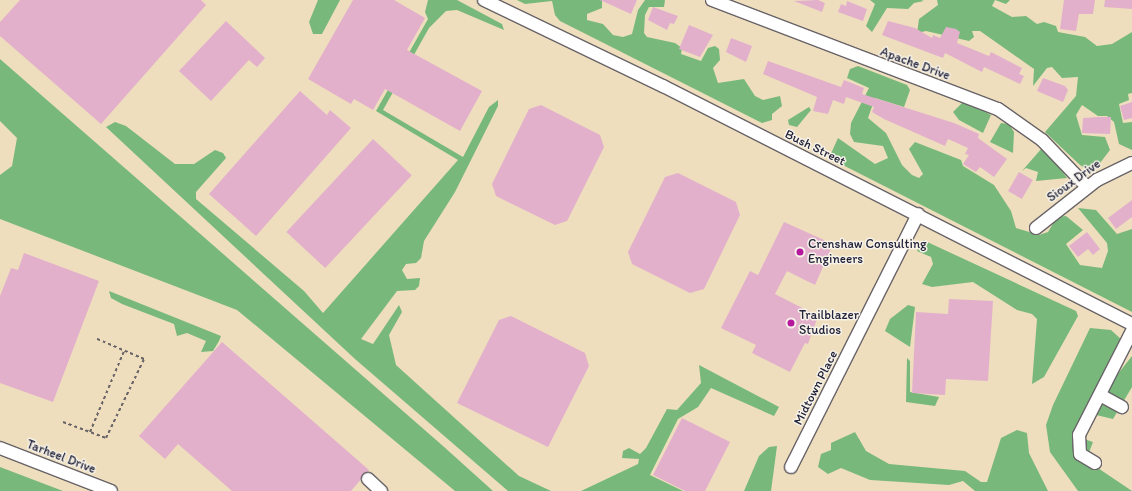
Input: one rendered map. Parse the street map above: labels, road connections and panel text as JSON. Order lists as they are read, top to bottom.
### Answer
{
  "streets": {
    "street": [
      "Apache Drive",
      "Bush Street",
      "Sioux Drive",
      "Midtown Place",
      "Tarheel Drive"
    ]
  },
  "crossings": [
    ["Apache Drive", "Sioux Drive"],
    ["Bush Street", "Midtown Place"]
  ],
  "places": ["Crenshaw Consulting Engineers", "Trailblazer Studios"]
}
